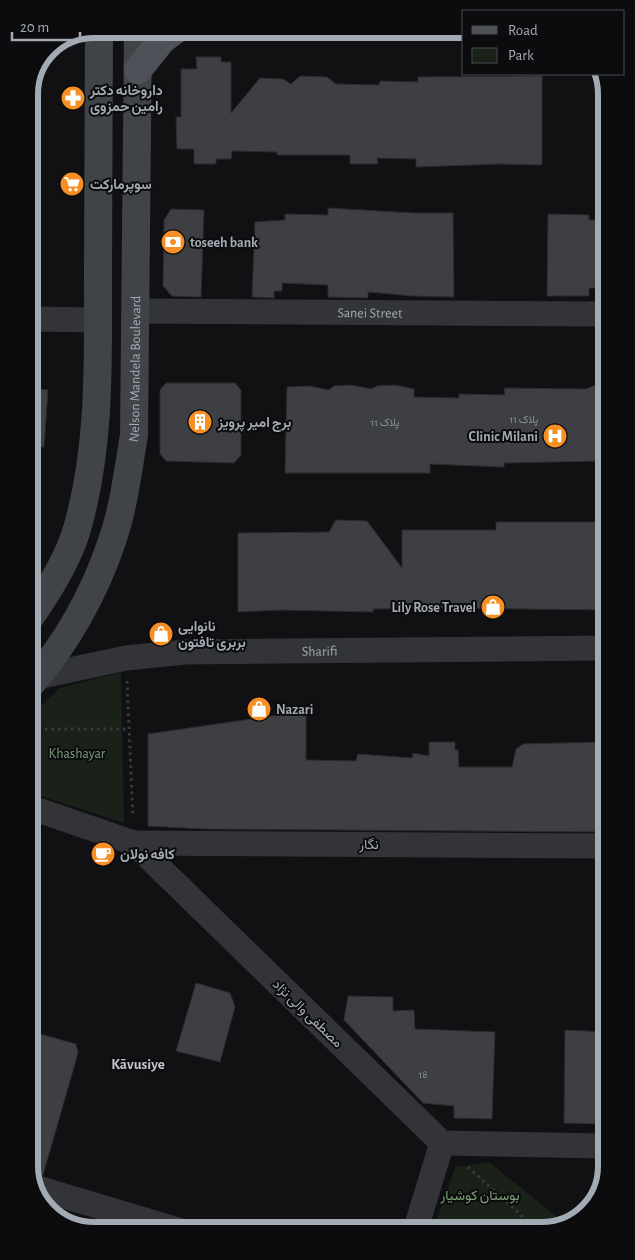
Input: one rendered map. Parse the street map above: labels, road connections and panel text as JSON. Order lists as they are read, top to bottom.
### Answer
{
  "streets": {
    "main road": ["Nelson Mandela Boulevard"],
    "street": [
      "Sanei Street",
      "Sharifi",
      "نگار",
      "مصطفی والی نژاد"
    ]
  },
  "crossings": [
    ["Sanei Street", "Nelson Mandela Boulevard"],
    ["نگار", "مصطفی والی نژاد"]
  ],
  "districts": ["Kāvusiye"],
  "parks": ["Khashayar", "بوستان کوشیار"],
  "places": {
    "pharmacy": ["داروخانه دکتر رامین حمزوی"],
    "supermarket": ["سوپرمارکت"],
    "bank": ["toseeh bank"],
    "building": ["برج امیر پرویز"],
    "hospital": ["Clinic Milani"],
    "shop": ["Lily Rose Travel", "نانوایی بربری تافتون", "Nazari"],
    "cafe": ["کافه نولان"]
  },
  "house_numbers": ["پلاک 11", "پلاک 11", "18"],
  "legend": ["Road", "Park"],
  "scale_bar": "20 m"
}
